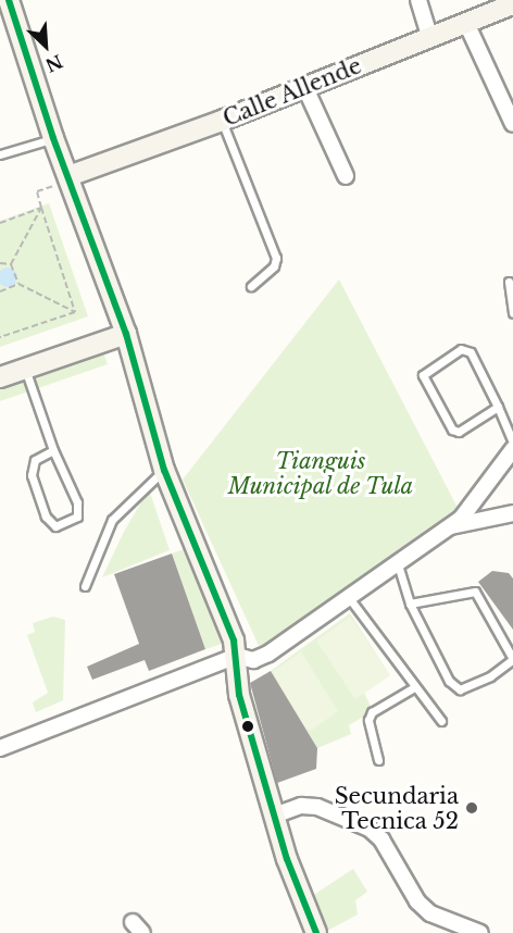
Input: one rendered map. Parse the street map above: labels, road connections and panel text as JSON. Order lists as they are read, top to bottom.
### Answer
{
  "streets": {
    "main road": ["Calle Allende"]
  },
  "parks": ["Tianguis Municipal de Tula"],
  "places": ["Secundaria Tecnica 52"],
  "north": "bottom right"
}
